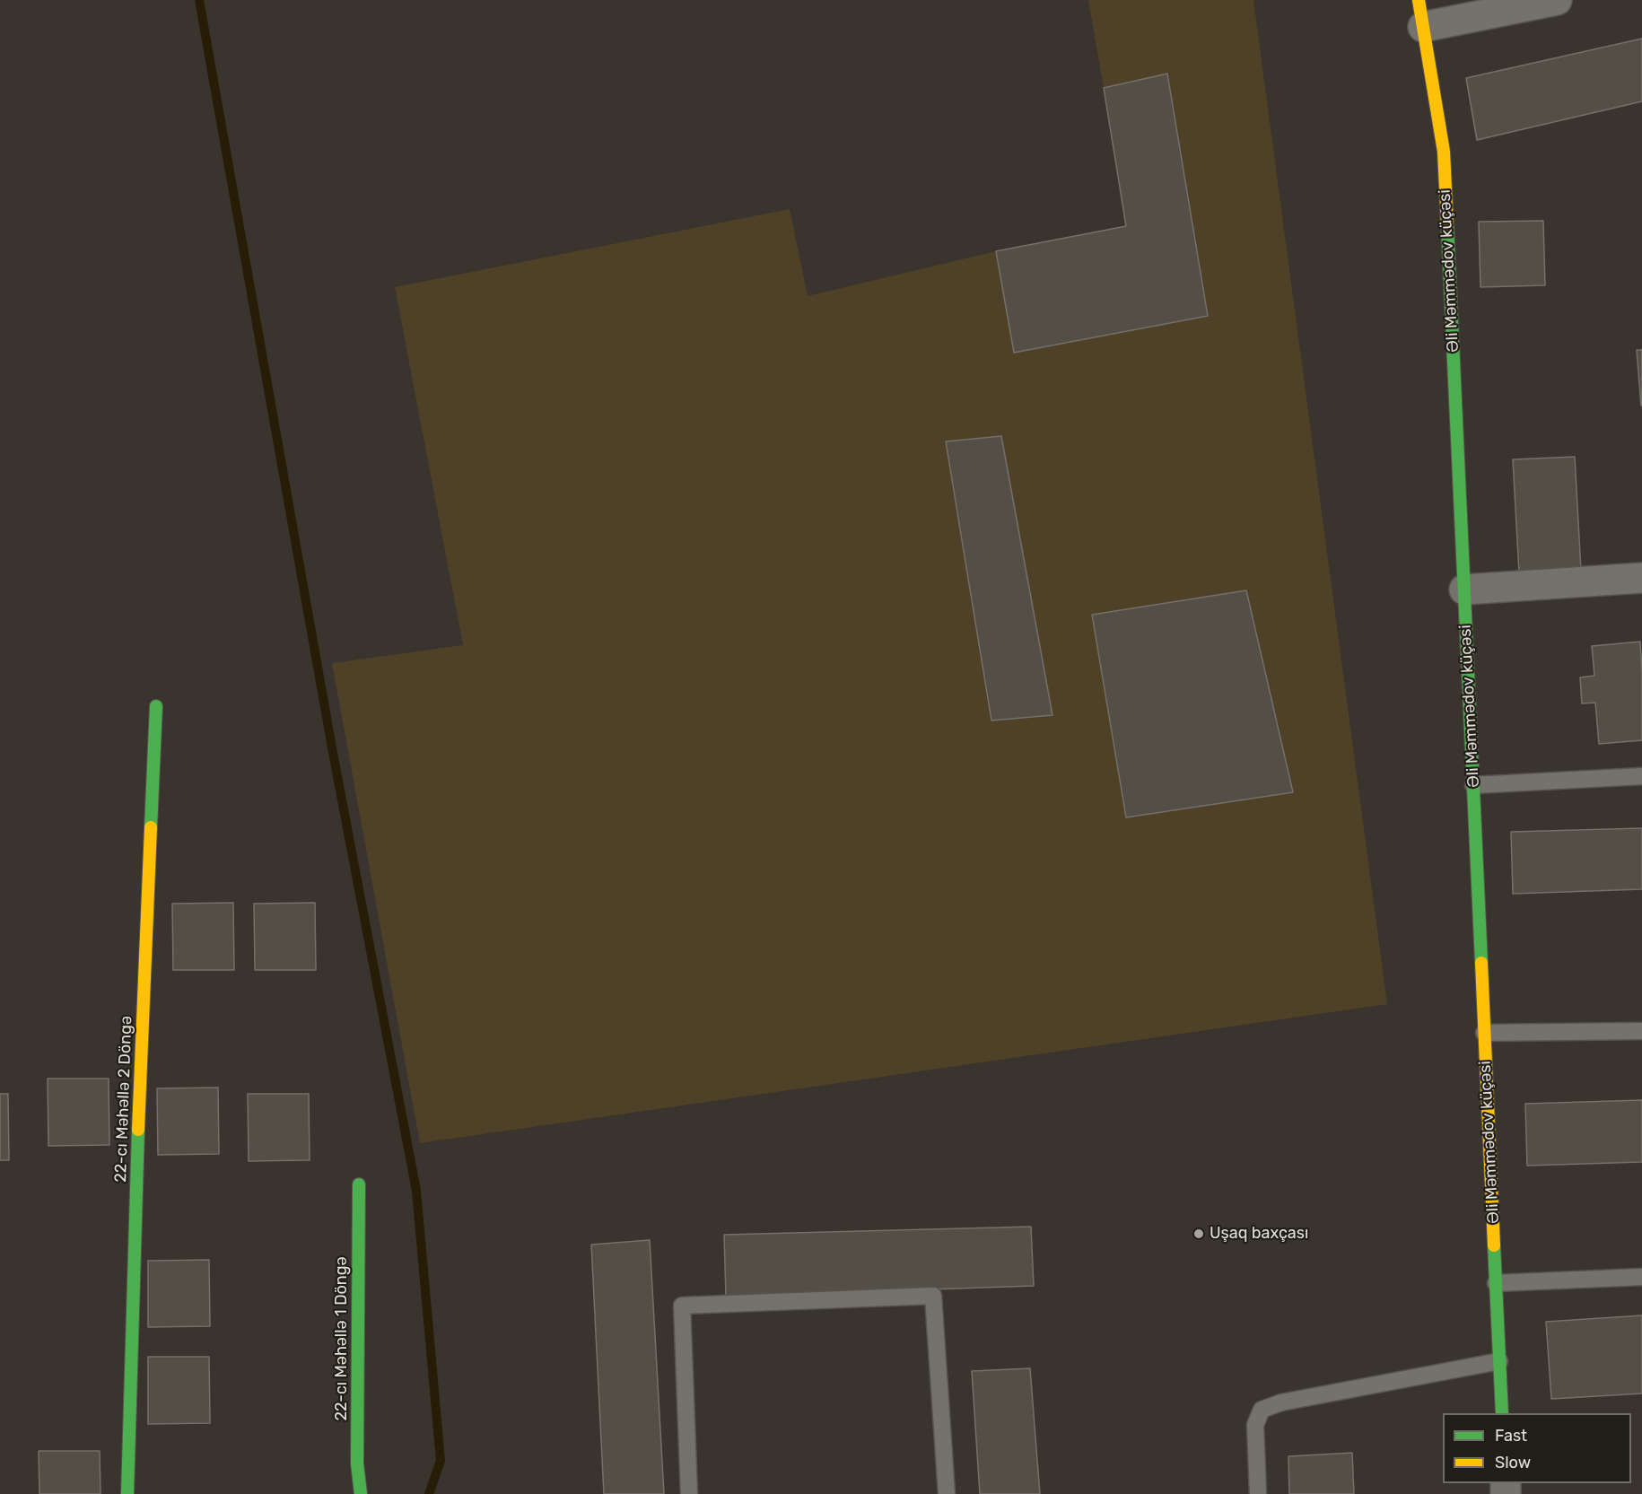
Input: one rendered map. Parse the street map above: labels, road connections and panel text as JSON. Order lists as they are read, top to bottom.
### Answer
{
  "streets": {
    "street": ["Əli Məmmədov küçəsi", "22-cı Məhəllə 2 Döngə", "22-cı Məhəllə 1 Döngə"]
  },
  "places": ["Uşaq baxçası"],
  "legend": ["Fast", "Slow"]
}
